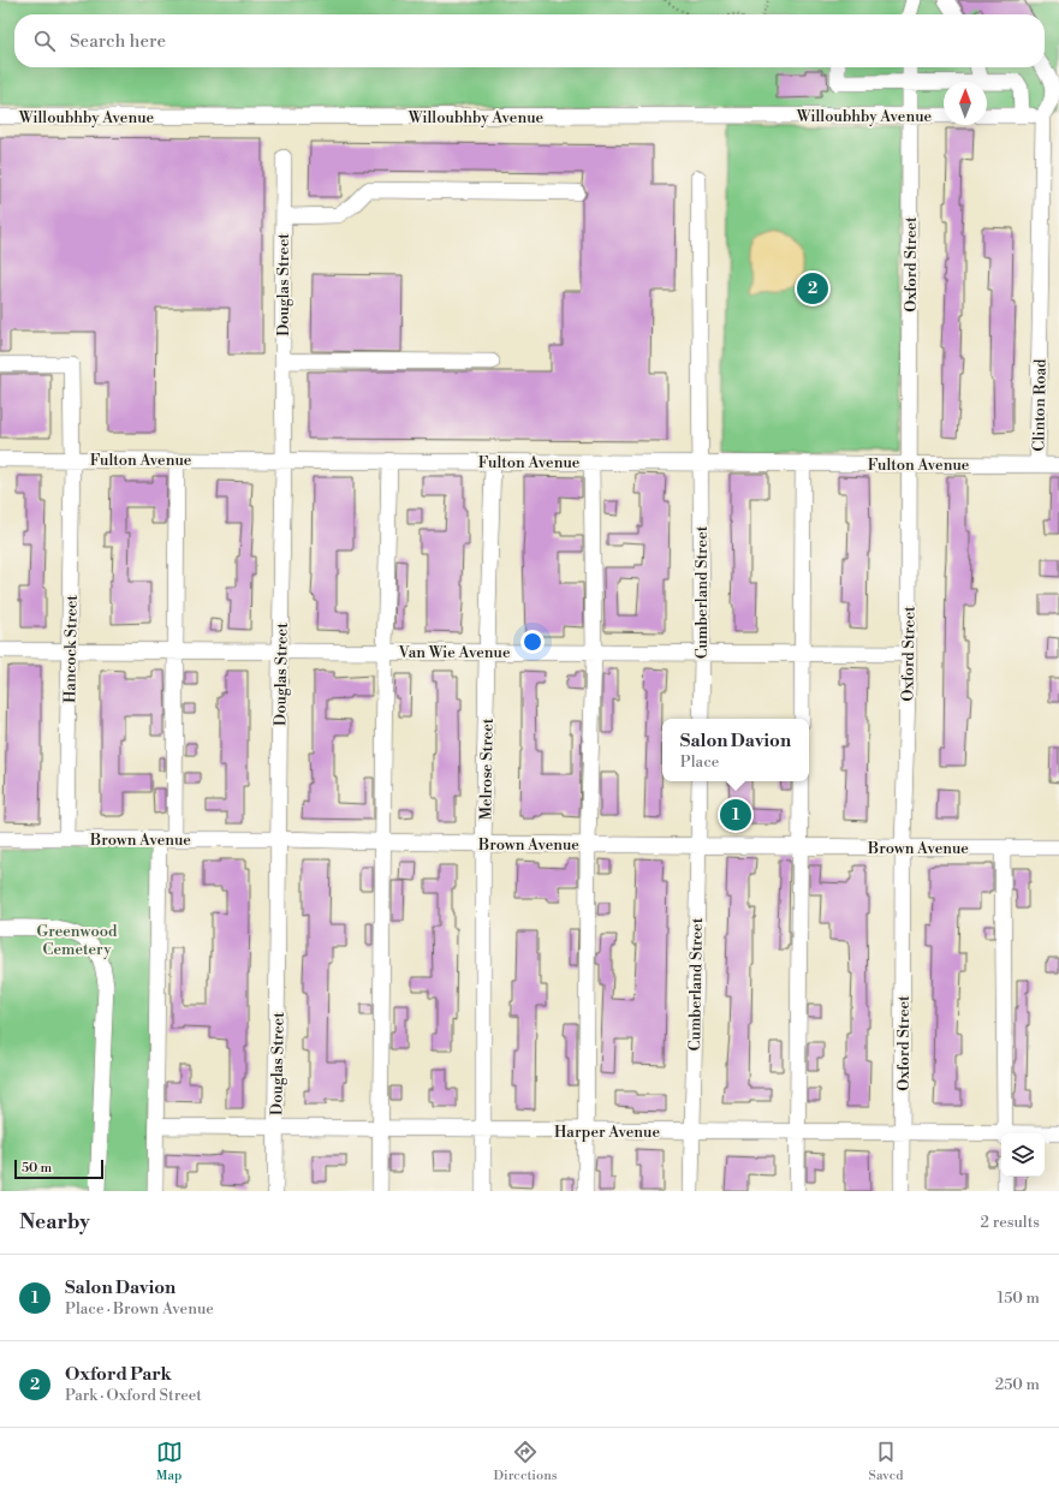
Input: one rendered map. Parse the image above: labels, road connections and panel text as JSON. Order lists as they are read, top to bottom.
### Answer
{
  "streets": {
    "street": [
      "Willoubhby Avenue",
      "Oxford Street",
      "Douglas Street",
      "Clinton Road",
      "Fulton Avenue",
      "Cumberland Street",
      "Hancock Street",
      "Van Wie Avenue",
      "Melrose Street",
      "Brown Avenue",
      "Harper Avenue"
    ]
  },
  "crossings": [
    ["Willoubhby Avenue", "Oxford Street"],
    ["Oxford Street", "Fulton Avenue"],
    ["Oxford Street", "Van Wie Avenue"],
    ["Oxford Street", "Brown Avenue"],
    ["Oxford Street", "Harper Avenue"],
    ["Douglas Street", "Fulton Avenue"],
    ["Douglas Street", "Van Wie Avenue"],
    ["Douglas Street", "Brown Avenue"],
    ["Douglas Street", "Harper Avenue"],
    ["Clinton Road", "Fulton Avenue"],
    ["Fulton Avenue", "Cumberland Street"],
    ["Fulton Avenue", "Hancock Street"],
    ["Fulton Avenue", "Melrose Street"],
    ["Cumberland Street", "Van Wie Avenue"],
    ["Cumberland Street", "Brown Avenue"],
    ["Cumberland Street", "Harper Avenue"],
    ["Hancock Street", "Van Wie Avenue"],
    ["Hancock Street", "Brown Avenue"],
    ["Van Wie Avenue", "Melrose Street"],
    ["Melrose Street", "Brown Avenue"],
    ["Melrose Street", "Harper Avenue"]
  ],
  "parks": ["Greenwood Cemetery"],
  "scale_bar": "50 m",
  "north": "top",
  "page": {
    "search": "Search here",
    "pins": ["2", "1"],
    "popup": ["Salon Davion", "Place"],
    "scale": "50 m",
    "heading": ["Nearby", "2 results"],
    "list": [
      {
        "mark": "1",
        "name": "Salon Davion",
        "note": "Place · Brown Avenue",
        "value": "150 m"
      },
      {
        "mark": "2",
        "name": "Oxford Park",
        "note": "Park · Oxford Street",
        "value": "250 m"
      }
    ],
    "nav": ["Map", "Directions", "Saved"]
  }
}
